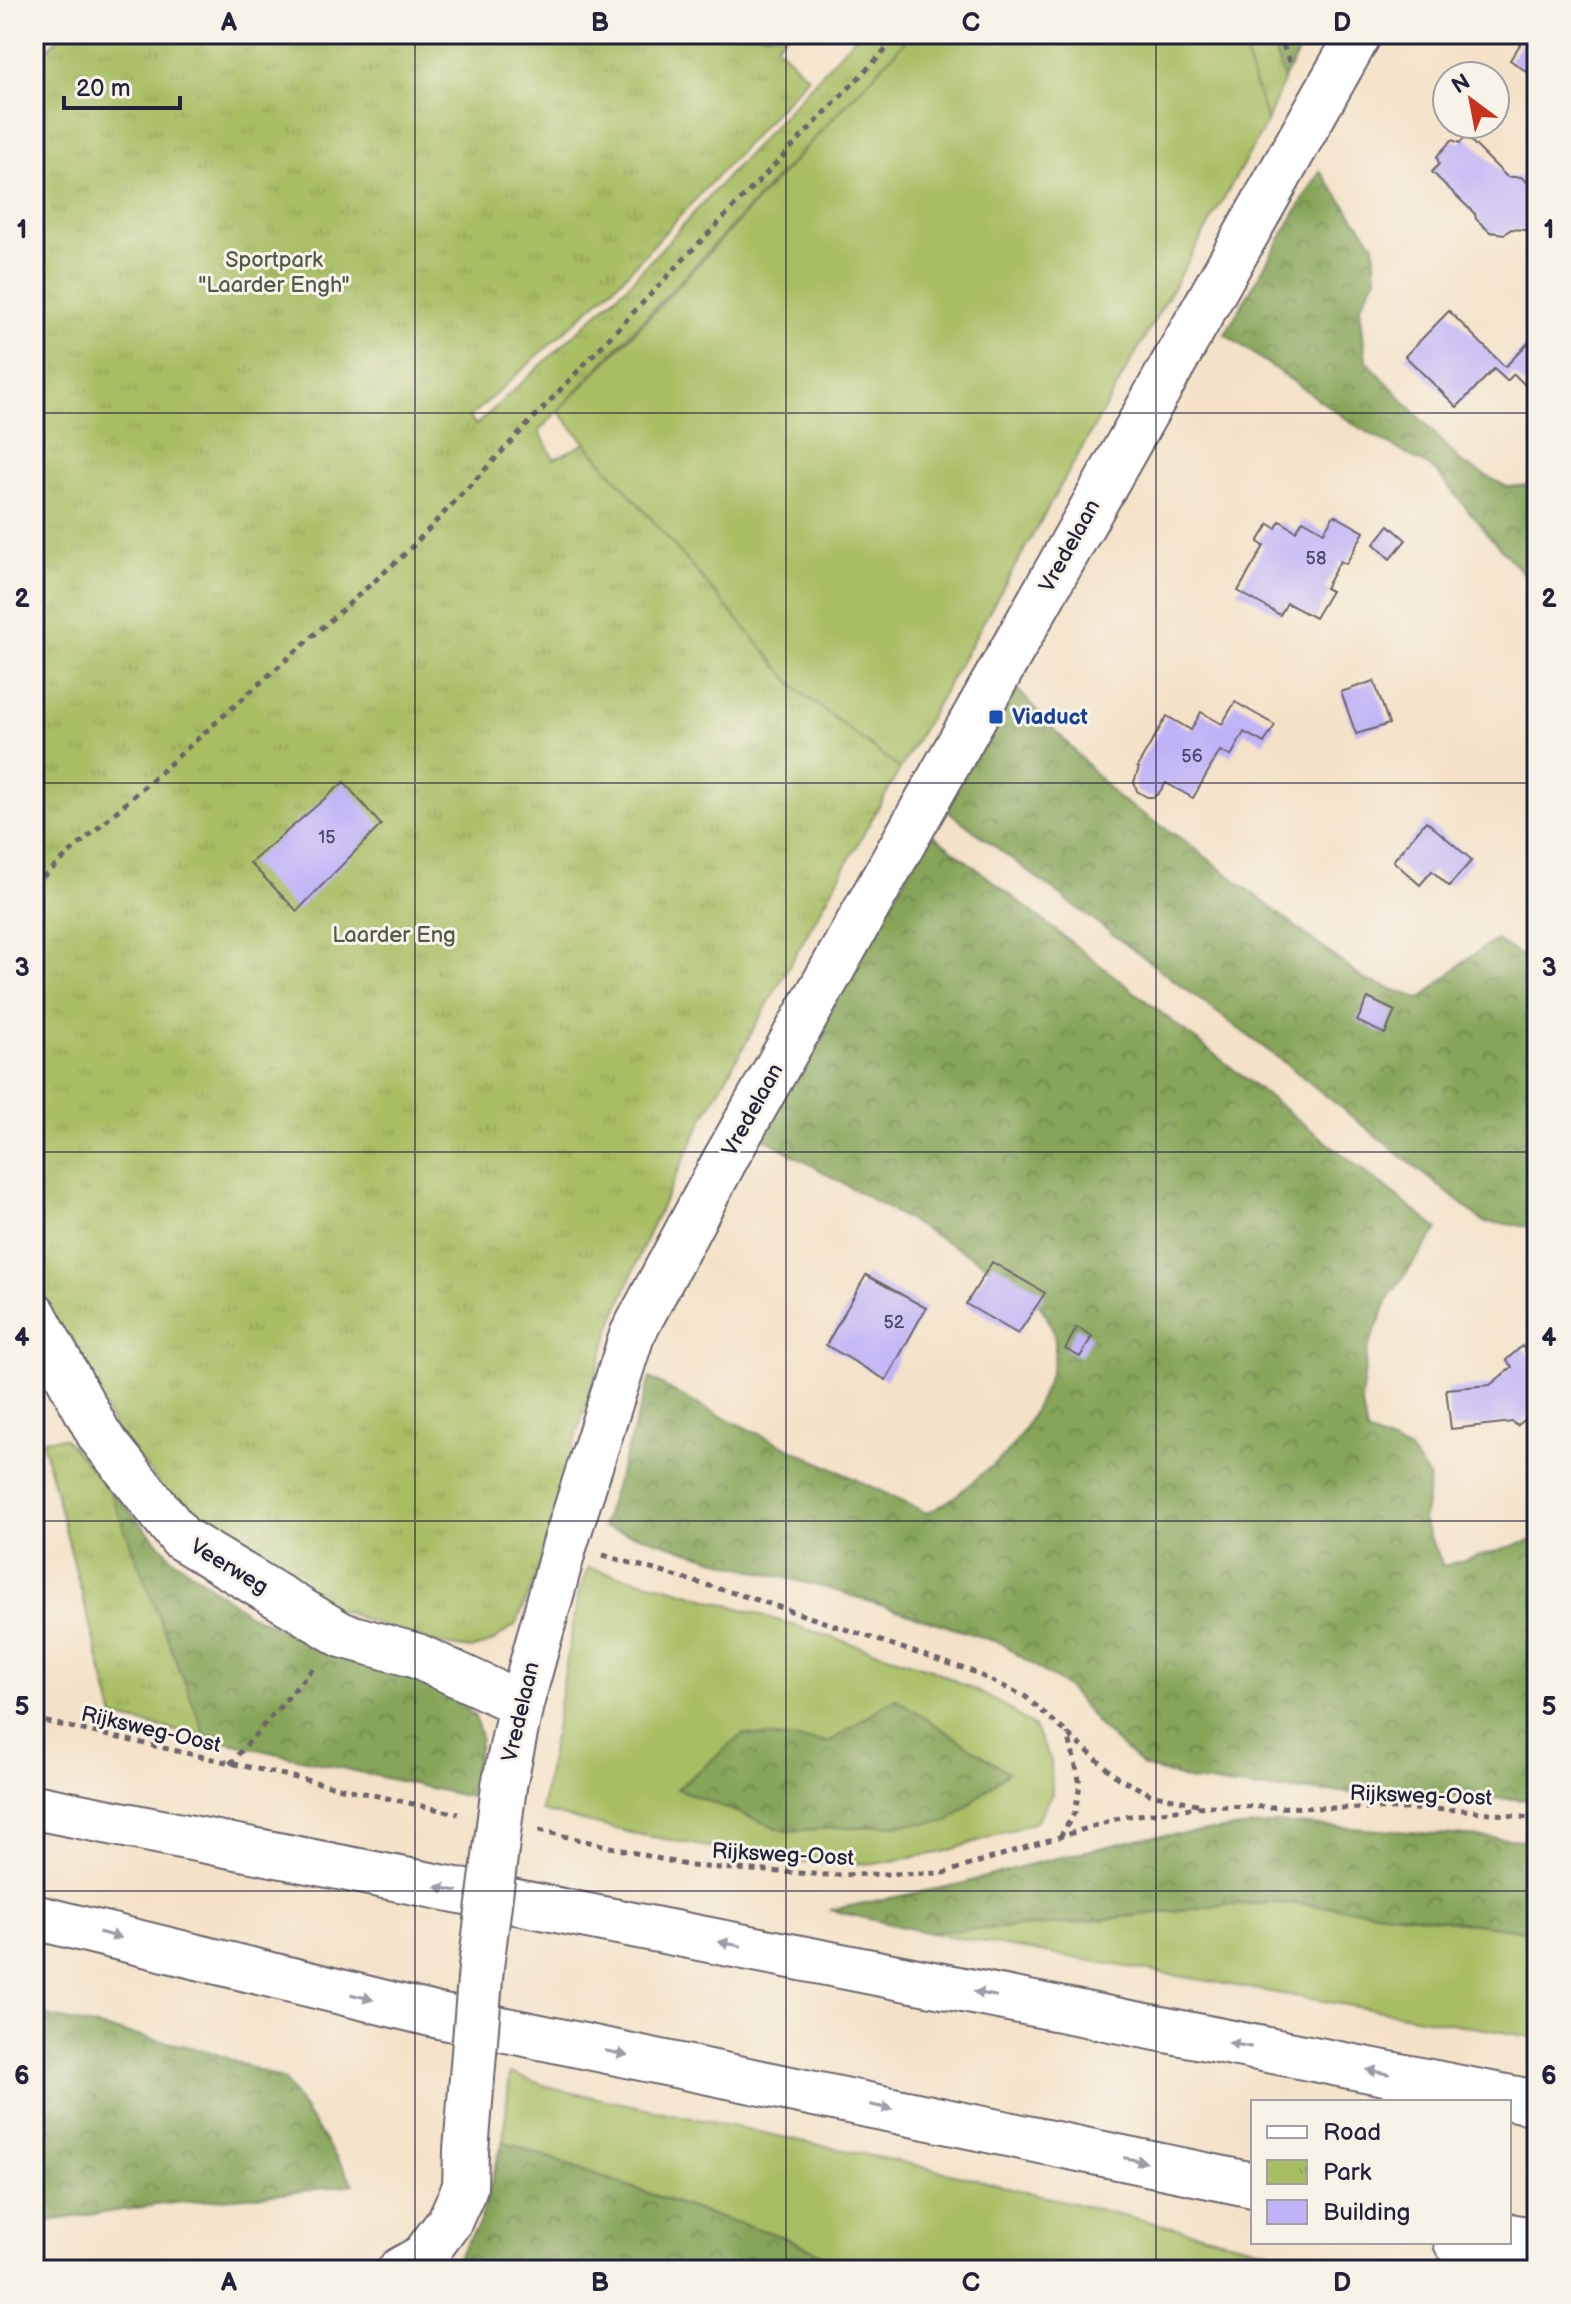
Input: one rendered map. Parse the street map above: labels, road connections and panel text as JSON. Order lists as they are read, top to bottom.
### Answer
{
  "streets": {
    "main road": ["Vredelaan", "Veerweg"],
    "path": ["Rijksweg-Oost"]
  },
  "crossings": [
    ["Vredelaan", "Veerweg"]
  ],
  "parks": ["Sportpark \"Laarder Engh\"", "Laarder Eng"],
  "places": {
    "transit": ["Viaduct"]
  },
  "house_numbers": [
    "58",
    "56",
    "15",
    "52"
  ],
  "legend": ["Road", "Park", "Building"],
  "scale_bar": "20 m",
  "north": "top left",
  "grid": {
    "columns": [
      "A",
      "B",
      "C",
      "D"
    ],
    "rows": [
      "1",
      "2",
      "3",
      "4",
      "5",
      "6"
    ]
  }
}
